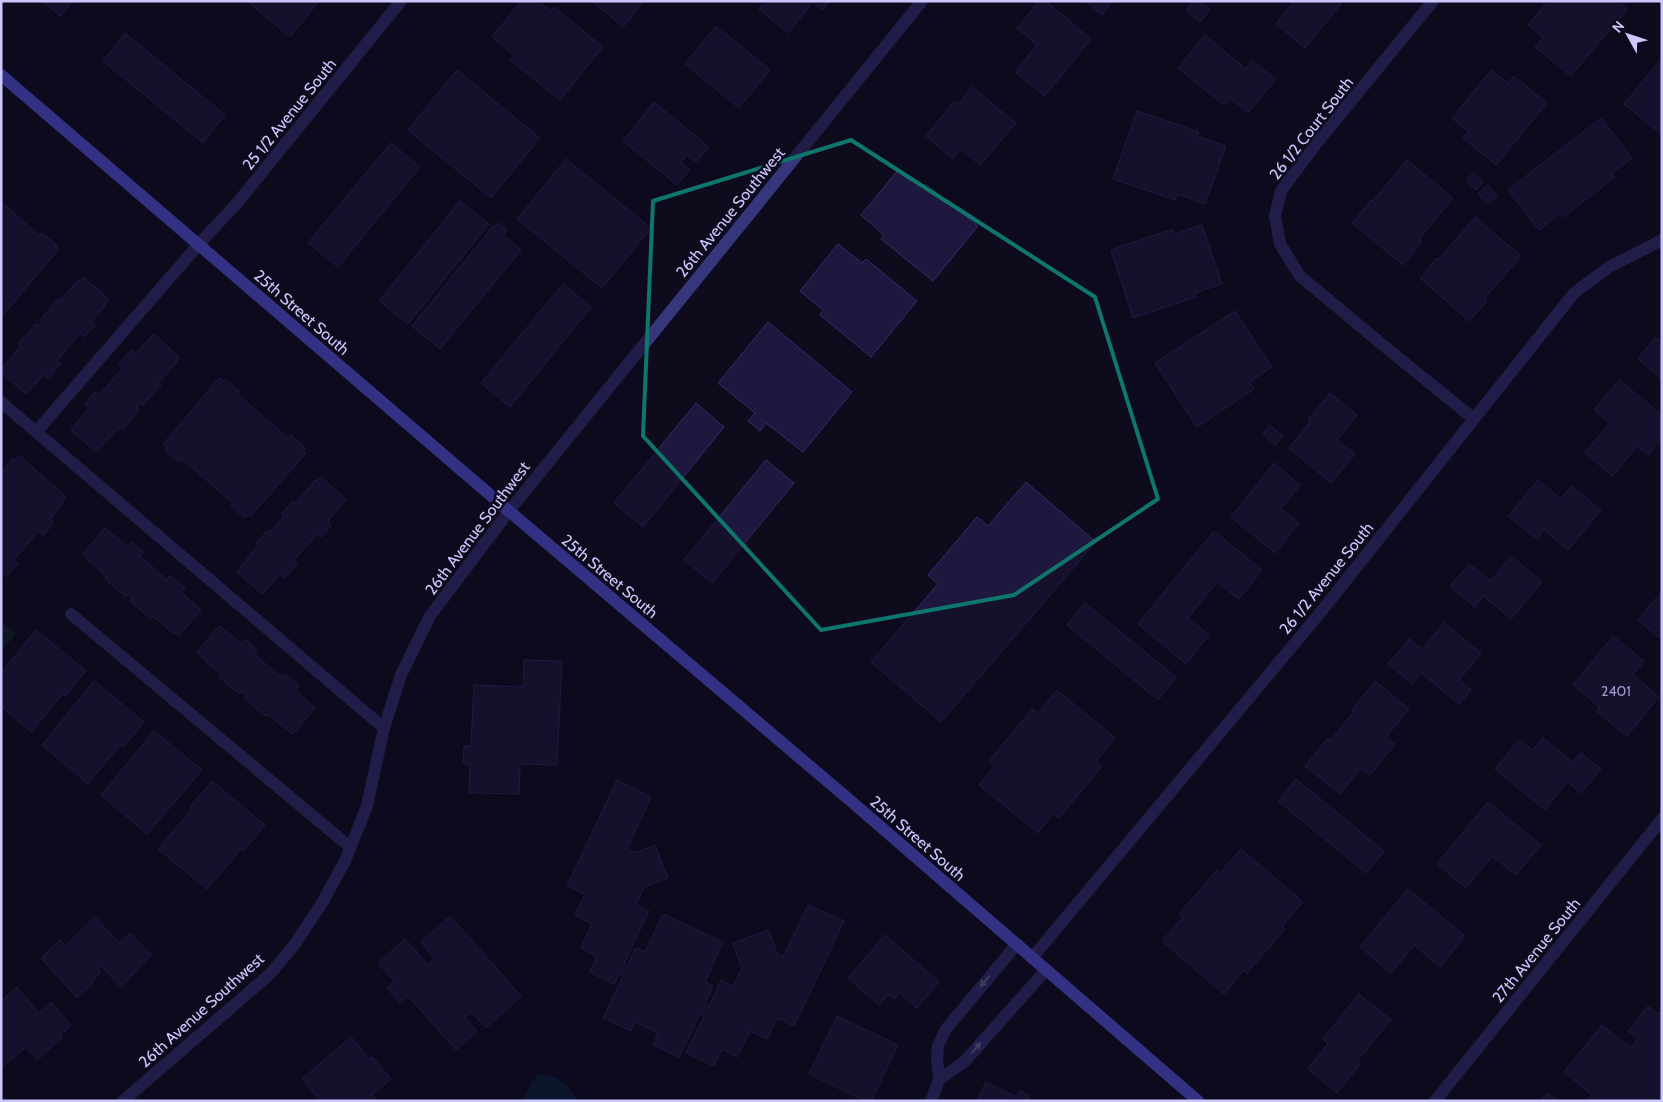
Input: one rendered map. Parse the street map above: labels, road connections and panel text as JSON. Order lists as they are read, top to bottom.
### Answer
{
  "streets": {
    "main road": ["25th Street South"],
    "street": [
      "25 1/2 Avenue South",
      "26 1/2 Court South",
      "26th Avenue Southwest",
      "26 1/2 Avenue South",
      "27th Avenue South"
    ]
  },
  "crossings": [
    ["25 1/2 Avenue South", "25th Street South"],
    ["26 1/2 Court South", "26 1/2 Avenue South"],
    ["26th Avenue Southwest", "25th Street South"],
    ["25th Street South", "26 1/2 Avenue South"]
  ],
  "house_numbers": ["2401"],
  "north": "top left"
}
